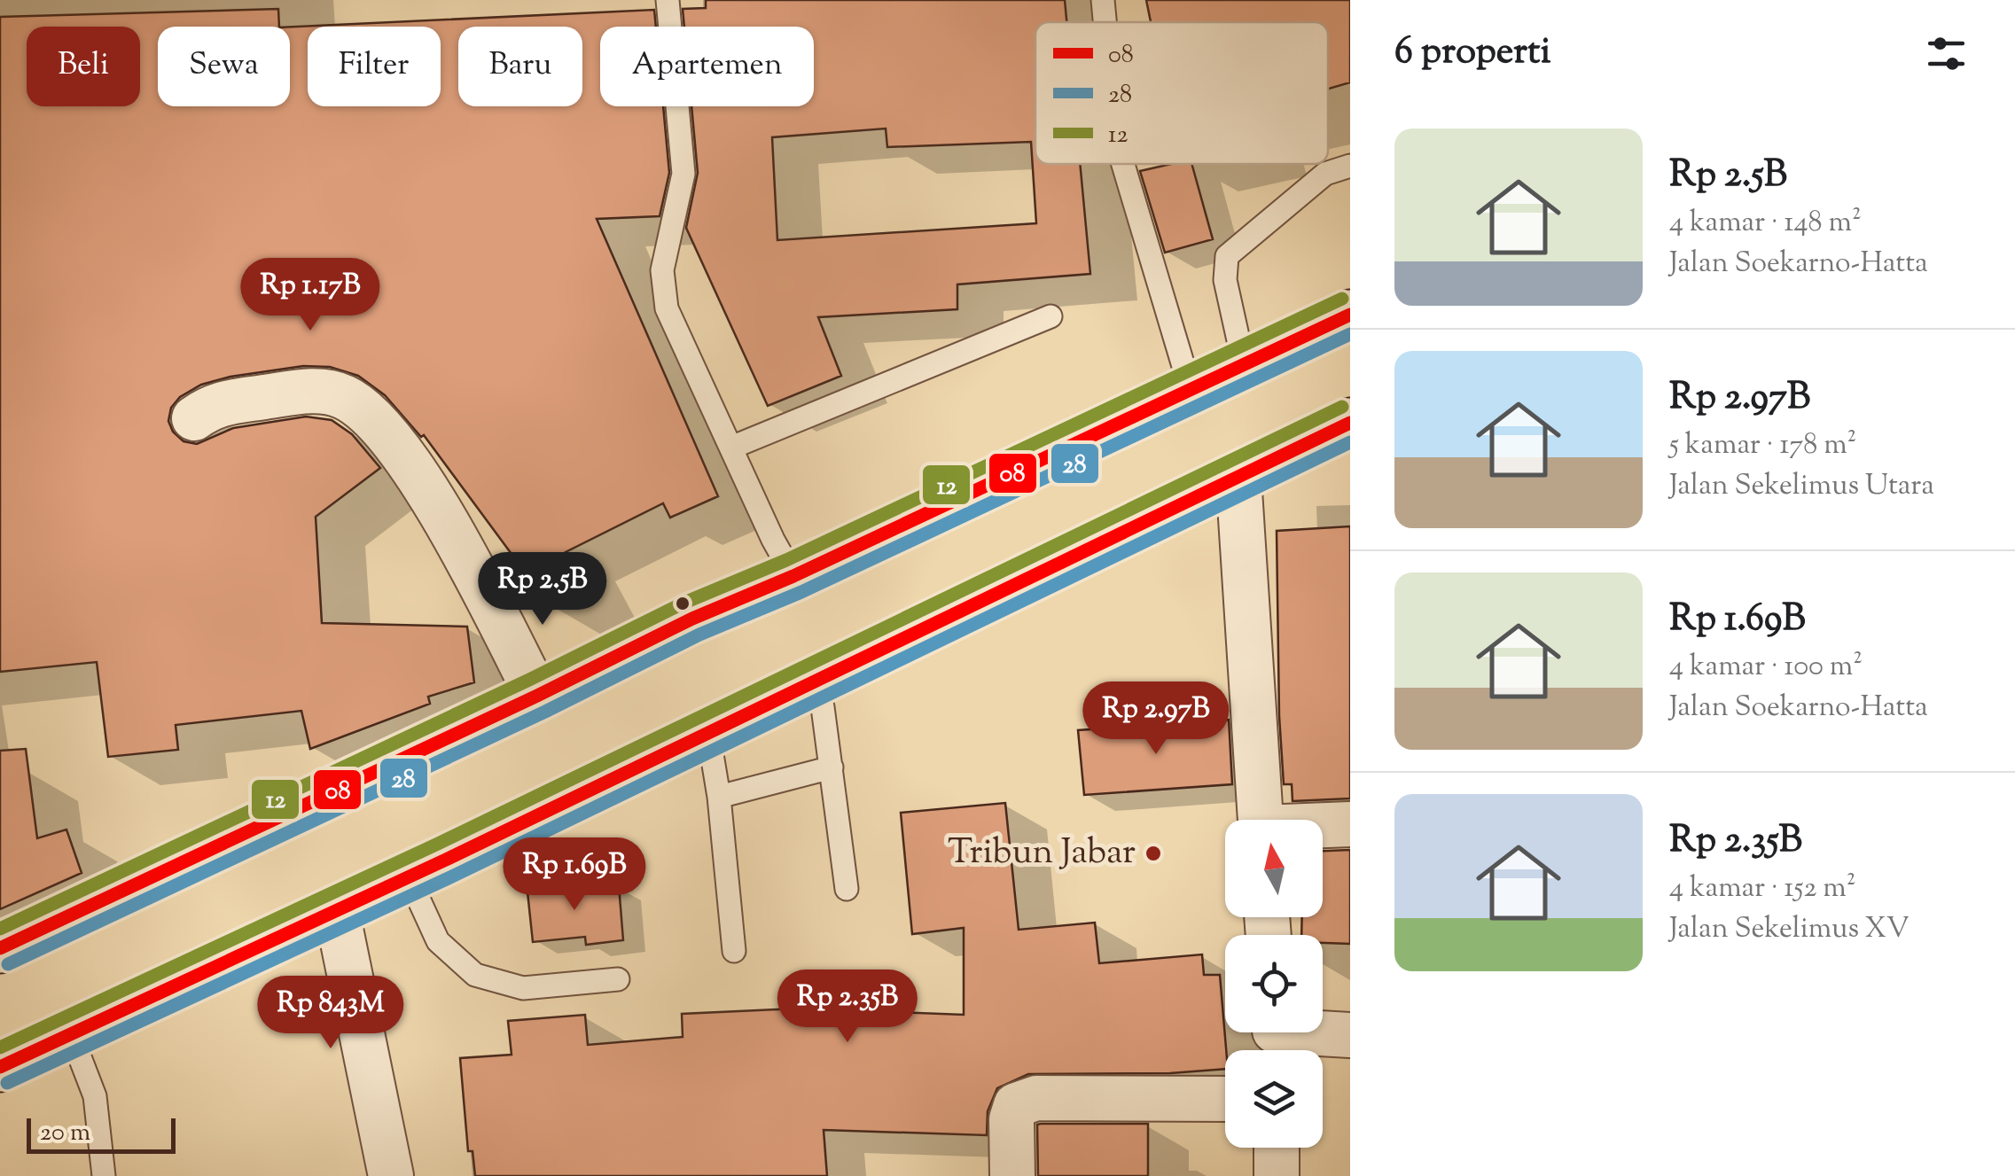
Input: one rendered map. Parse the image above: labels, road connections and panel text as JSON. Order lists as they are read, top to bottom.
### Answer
{
  "places": ["Tribun Jabar"],
  "lines": ["transit line 12", "transit line 08", "transit line 28"],
  "legend": ["08", "28", "12"],
  "scale_bar": "20 m",
  "north": "top",
  "page": {
    "heading": "6 properti",
    "chip": [
      "Beli",
      "Sewa",
      "Filter",
      "Baru",
      "Apartemen"
    ],
    "list": [
      {
        "name": "Rp 2.5B",
        "note": "4 kamar · 148 m² · Jalan Soekarno-Hatta"
      },
      {
        "name": "Rp 2.97B",
        "note": "5 kamar · 178 m² · Jalan Sekelimus Utara"
      },
      {
        "name": "Rp 1.69B",
        "note": "4 kamar · 100 m² · Jalan Soekarno-Hatta"
      },
      {
        "name": "Rp 2.35B",
        "note": "4 kamar · 152 m² · Jalan Sekelimus XV"
      }
    ],
    "price": [
      "Rp 1.17B",
      "Rp 2.5B",
      "Rp 2.97B",
      "Rp 1.69B",
      "Rp 2.35B",
      "Rp 843M"
    ],
    "scale": "20 m"
  }
}
